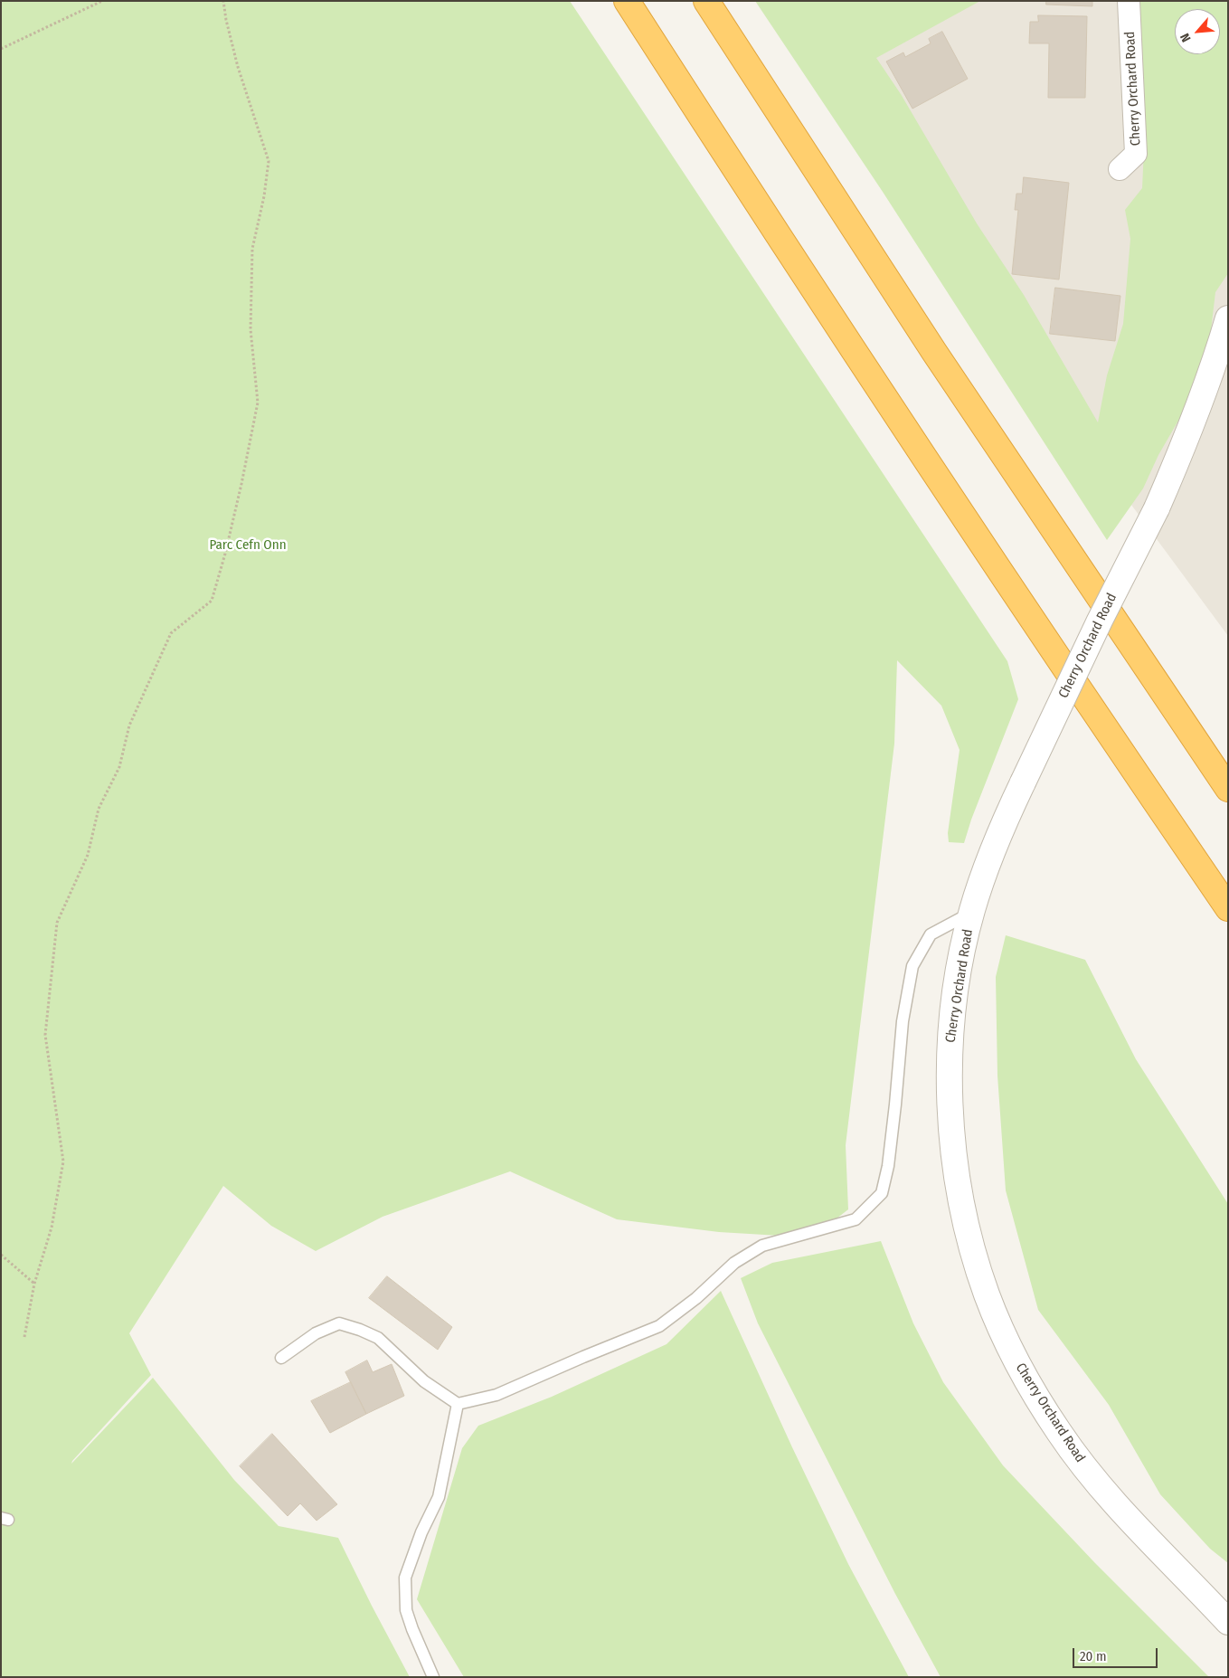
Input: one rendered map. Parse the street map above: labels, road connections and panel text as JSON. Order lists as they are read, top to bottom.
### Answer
{
  "streets": {
    "street": ["Cherry Orchard Road"]
  },
  "parks": ["Parc Cefn Onn"],
  "scale_bar": "20 m",
  "north": "bottom left"
}
